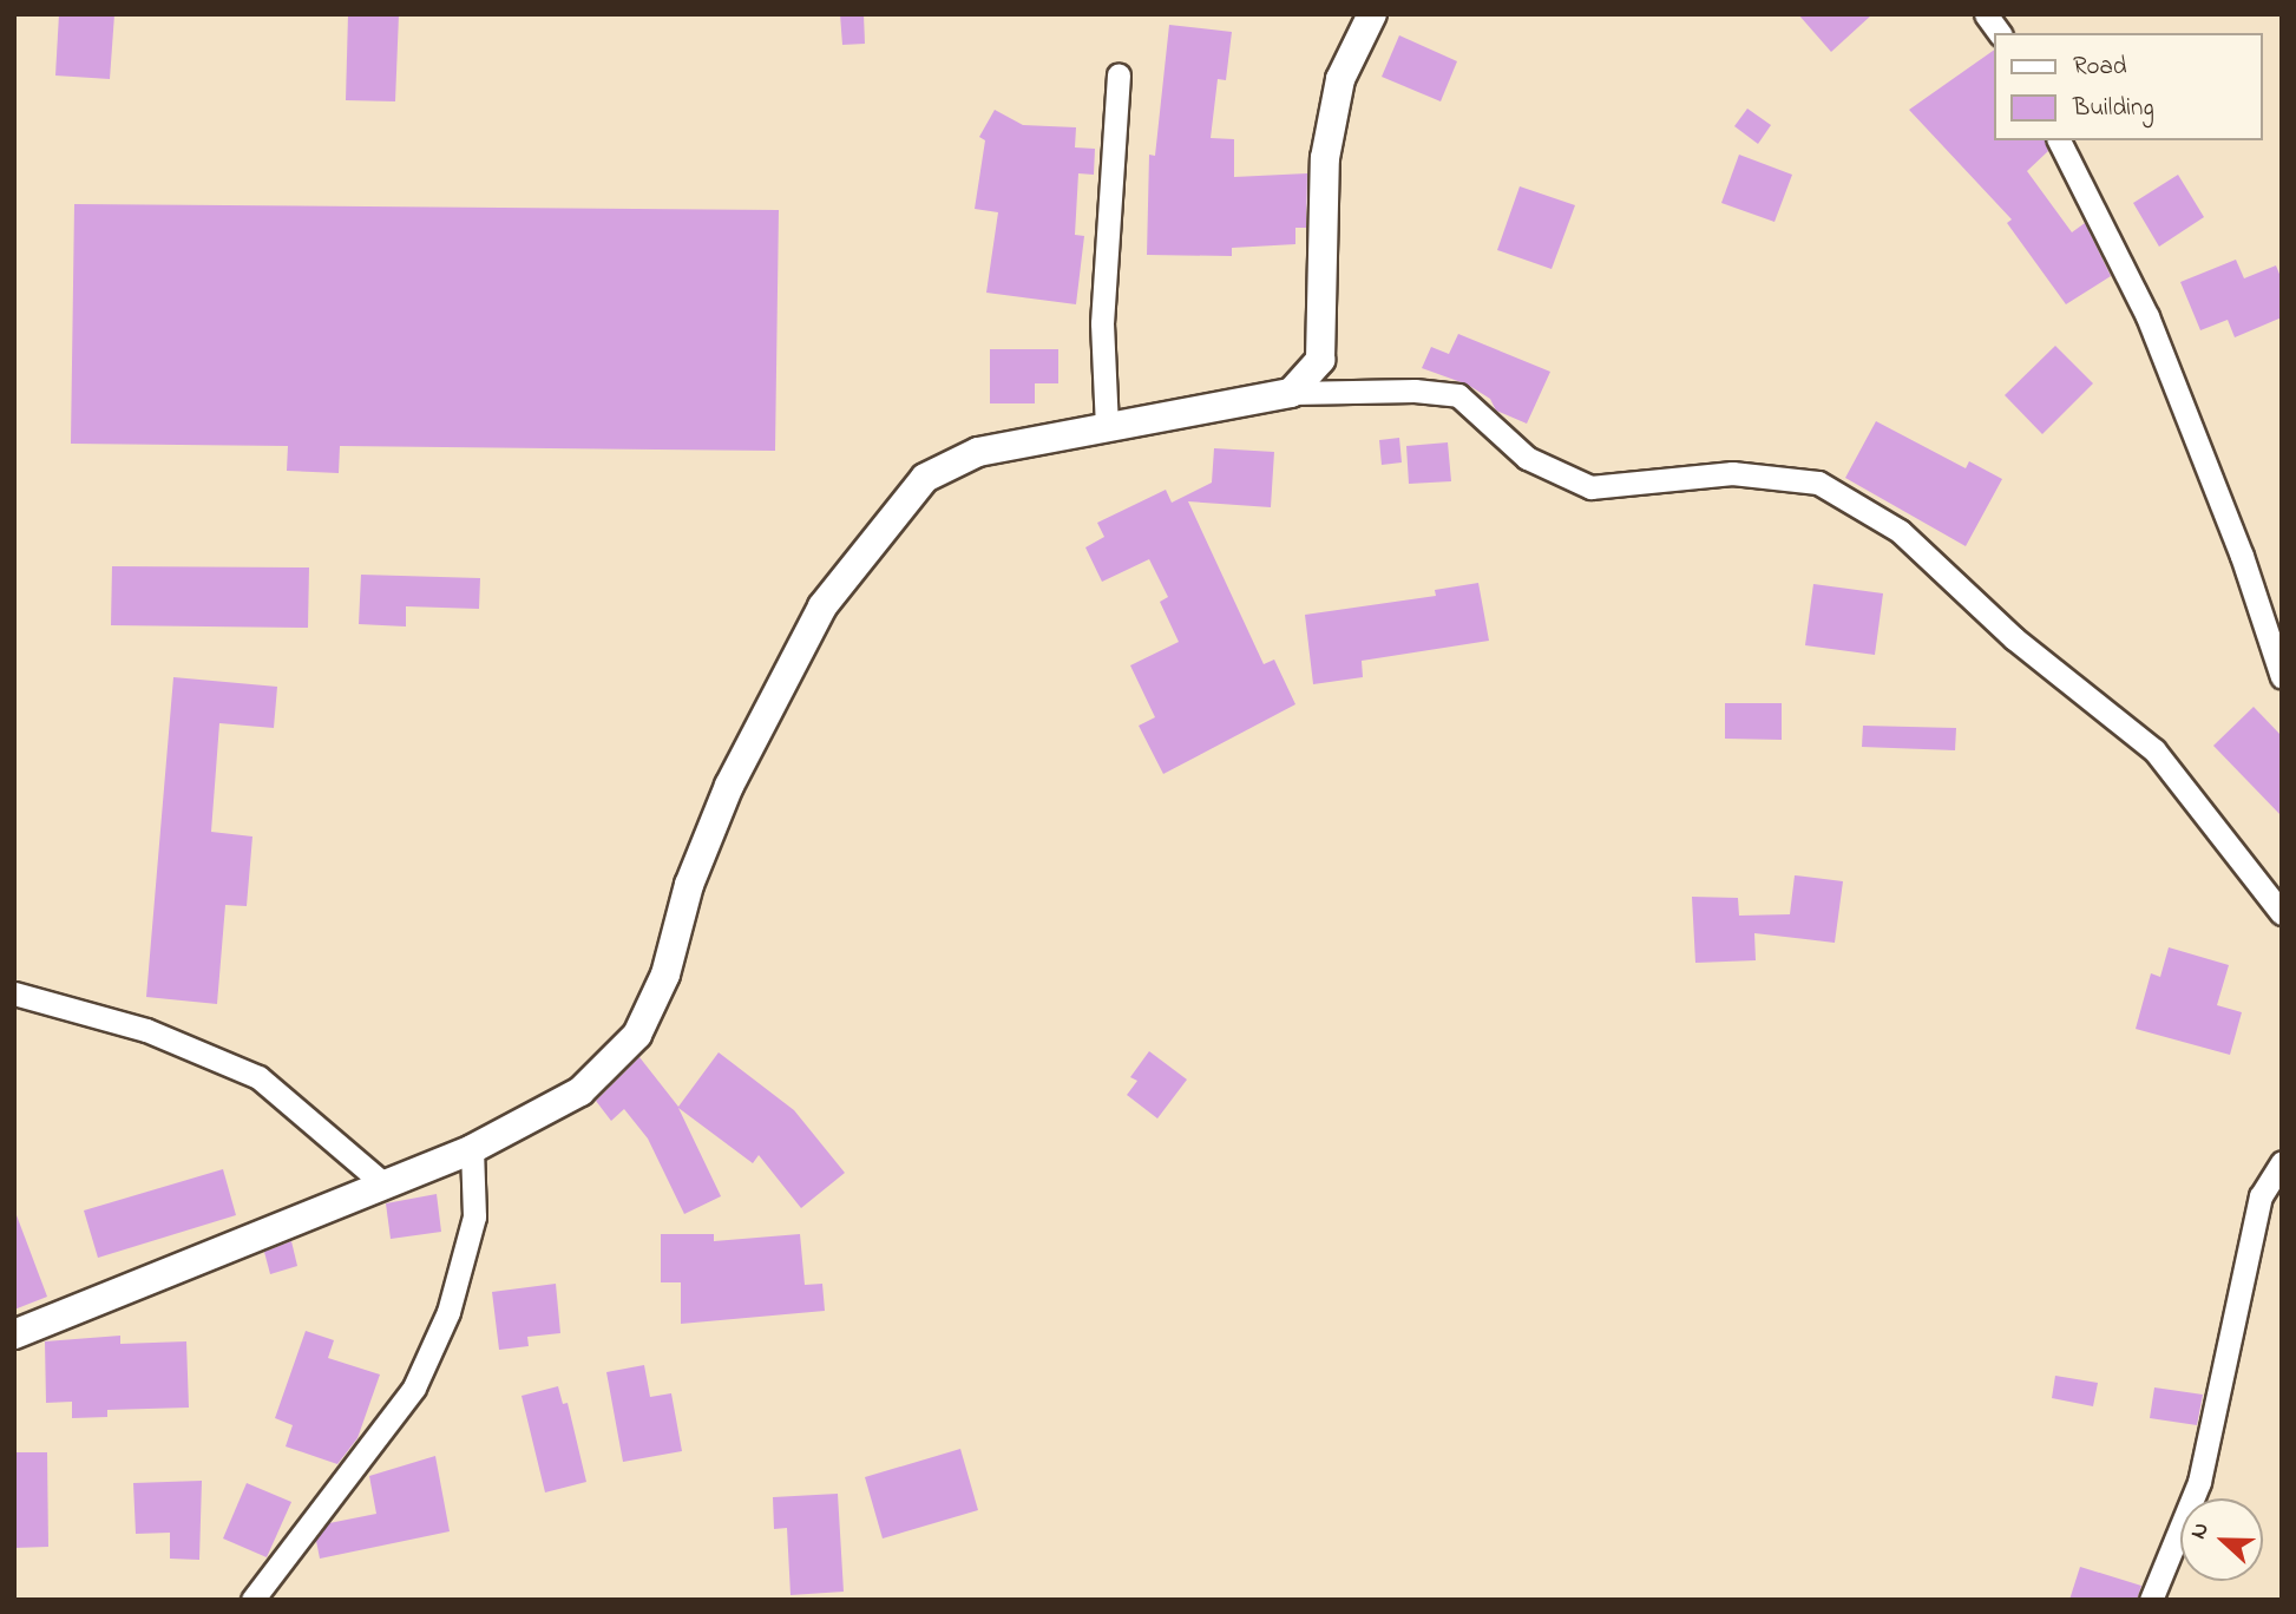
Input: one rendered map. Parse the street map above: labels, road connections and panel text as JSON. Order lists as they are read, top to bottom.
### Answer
{
  "legend": ["Road", "Building"],
  "north": "left"
}
